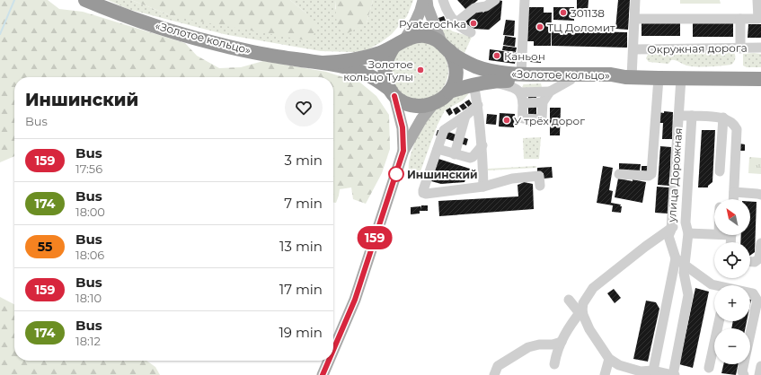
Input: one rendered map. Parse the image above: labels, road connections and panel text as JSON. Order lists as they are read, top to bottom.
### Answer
{
  "streets": {
    "highway": ["«Золотое кольцо»"],
    "street": ["Окружная дорога", "улица Дорожная"]
  },
  "crossings": [
    ["«Золотое кольцо»", "Окружная дорога"],
    ["«Золотое кольцо»", "улица Дорожная"]
  ],
  "places": [
    "301138",
    "Pyaterochka",
    "ТЦ Доломит",
    "Каньон",
    "Золотое кольцо Тулы",
    "У трёх дорог",
    "Иншинский"
  ],
  "lines": ["bus line 159"],
  "north": "top left",
  "page": {
    "on_map": "159",
    "heading": ["Иншинский", "Bus"],
    "list": [
      {
        "mark": "159",
        "name": "Bus",
        "note": "17:56",
        "value": "3 min"
      },
      {
        "mark": "174",
        "name": "Bus",
        "note": "18:00",
        "value": "7 min"
      },
      {
        "mark": "55",
        "name": "Bus",
        "note": "18:06",
        "value": "13 min"
      },
      {
        "mark": "159",
        "name": "Bus",
        "note": "18:10",
        "value": "17 min"
      },
      {
        "mark": "174",
        "name": "Bus",
        "note": "18:12",
        "value": "19 min"
      }
    ],
    "map_buttons": ["+", "−"]
  }
}
